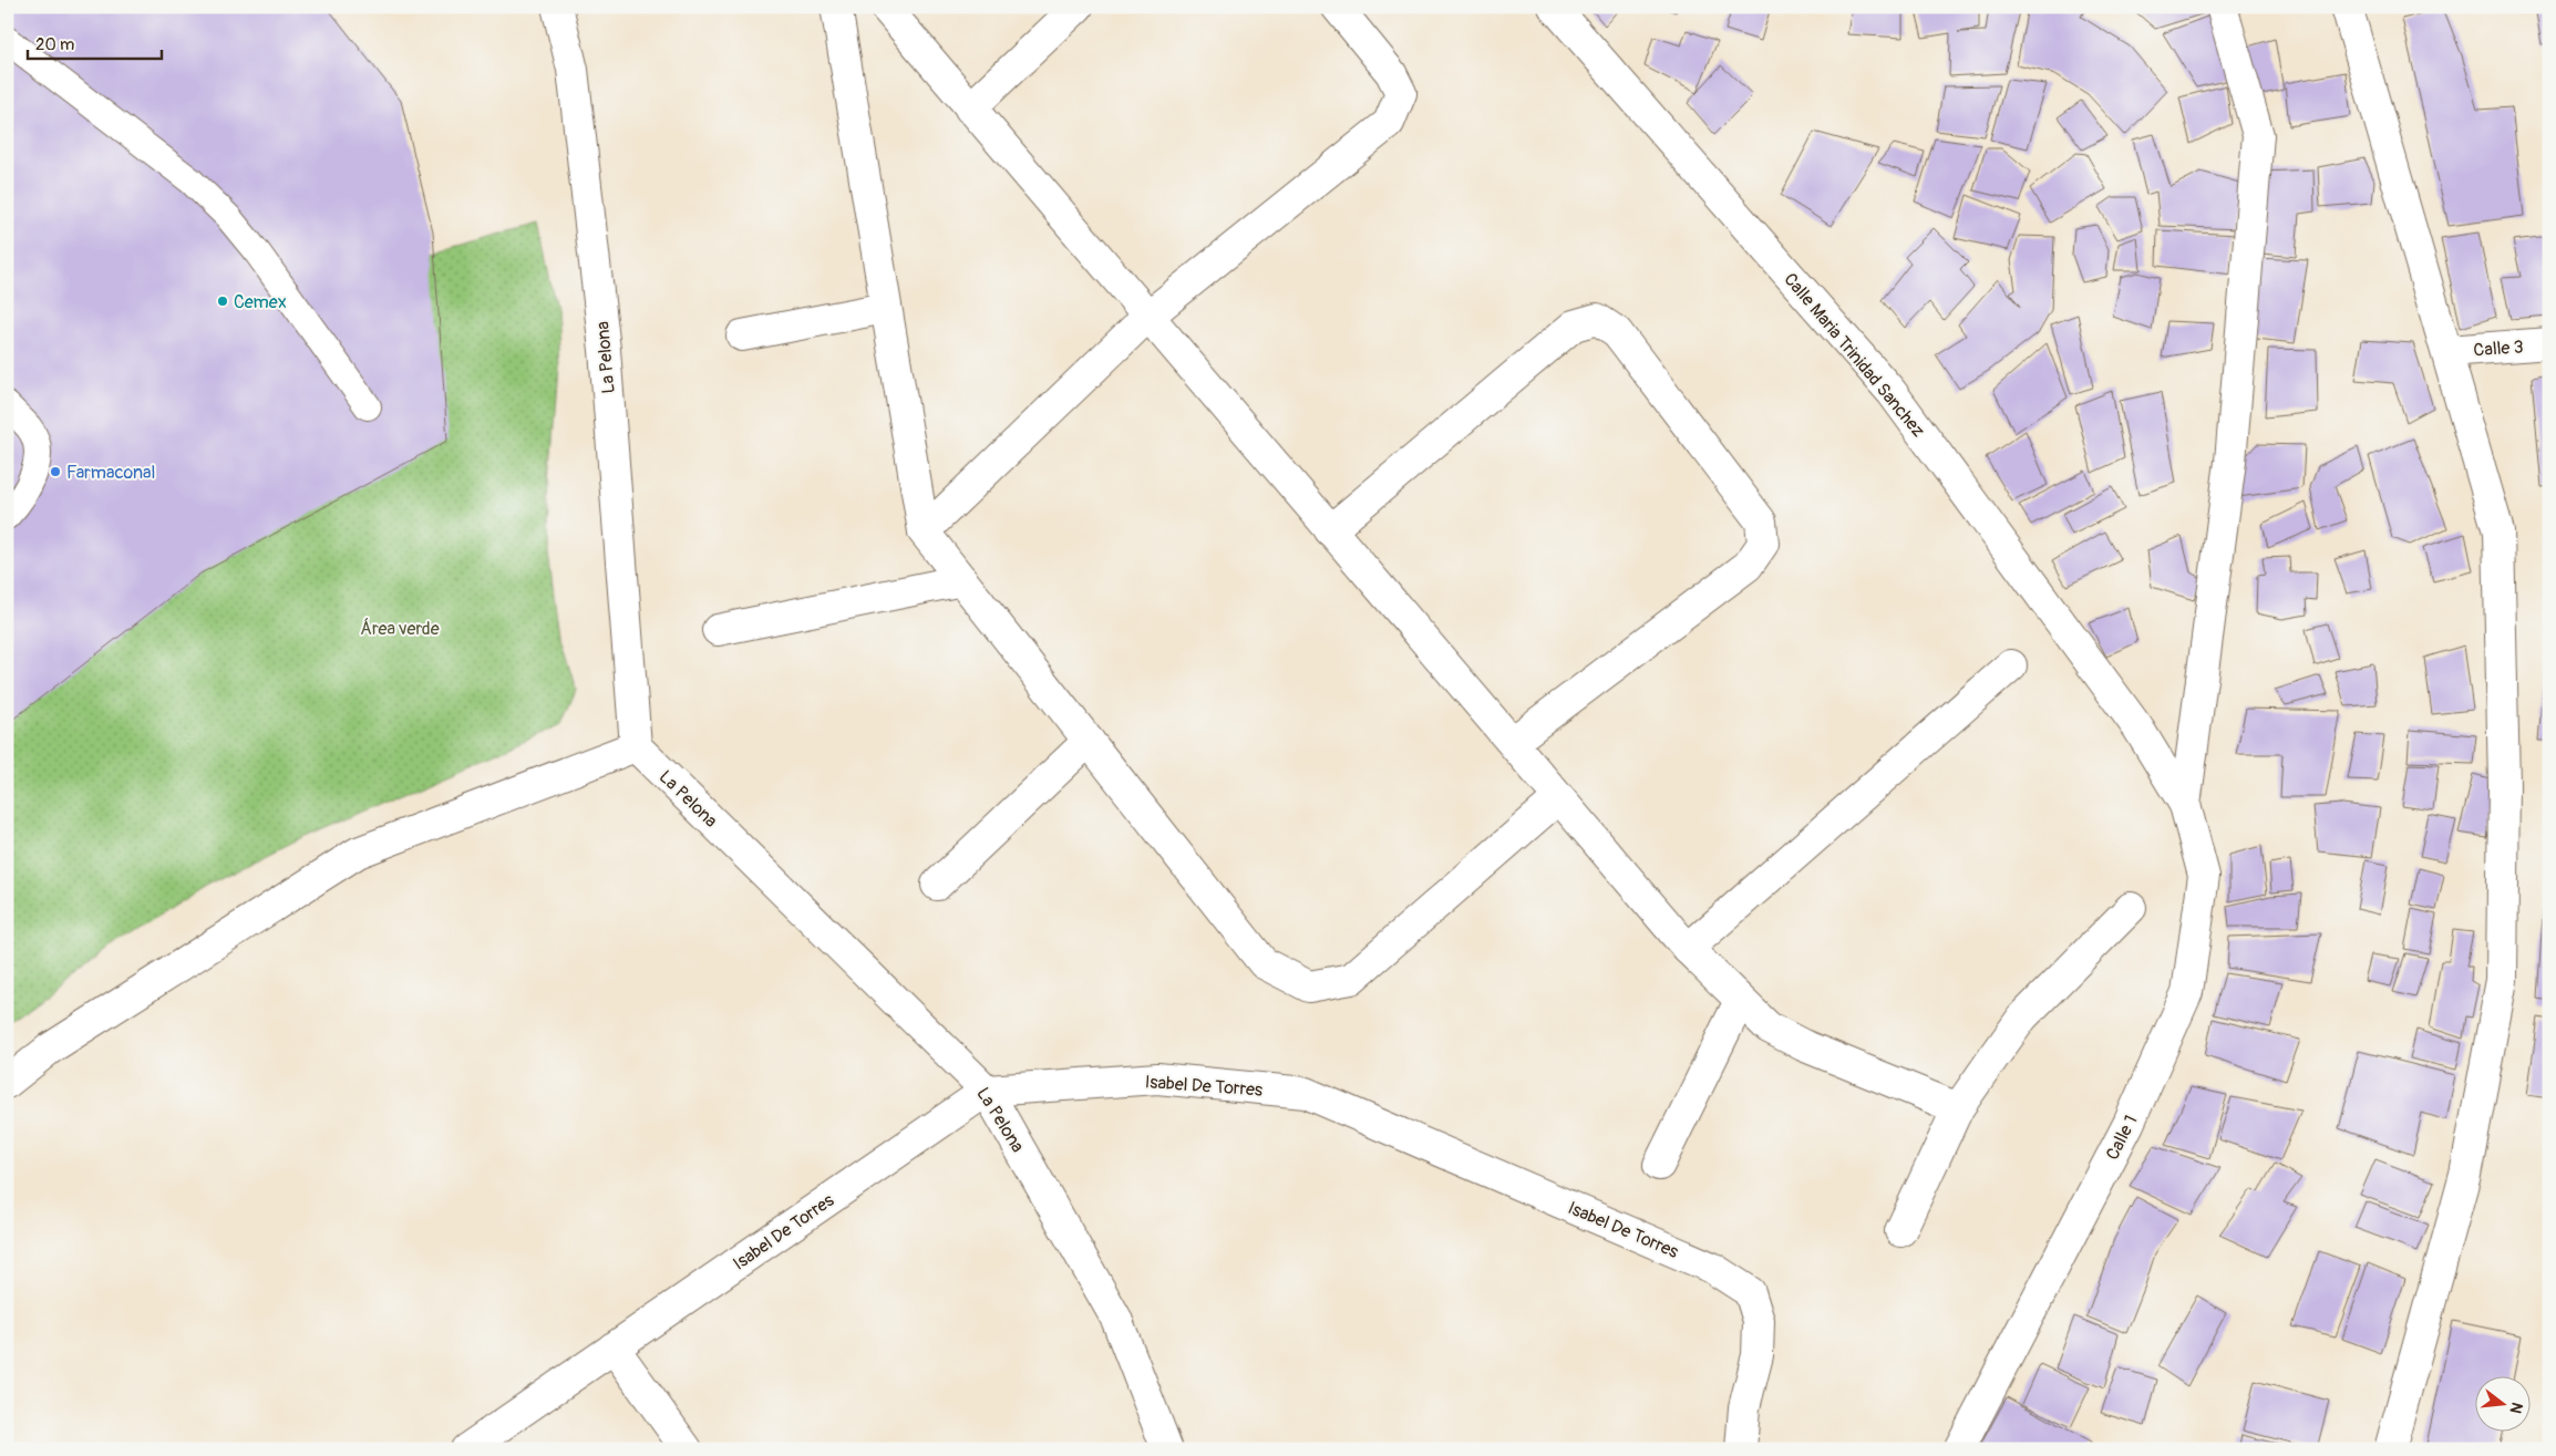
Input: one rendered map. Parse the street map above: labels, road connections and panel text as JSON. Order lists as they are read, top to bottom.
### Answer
{
  "streets": {
    "street": [
      "Calle 3",
      "Calle Maria Trinidad Sanchez",
      "La Pelona",
      "Isabel De Torres",
      "Calle 1"
    ]
  },
  "crossings": [
    ["Calle Maria Trinidad Sanchez", "Calle 1"],
    ["La Pelona", "Isabel De Torres"]
  ],
  "parks": ["Área verde"],
  "places": ["Cemex", "Farmaconal"],
  "scale_bar": "20 m",
  "north": "right"
}
